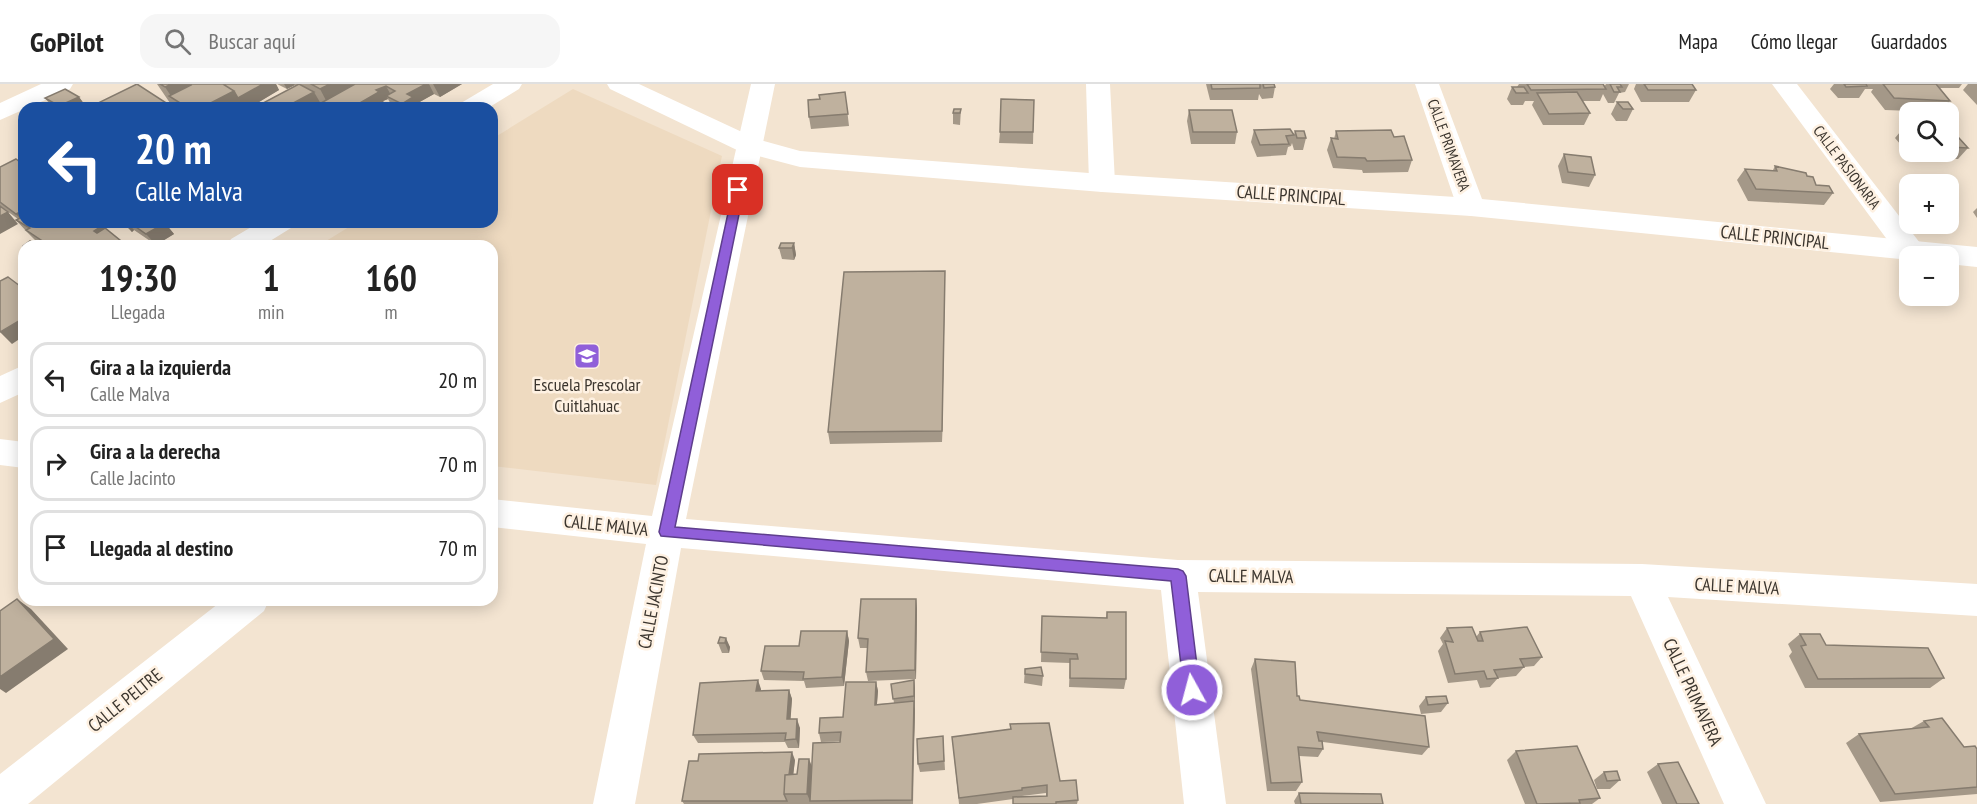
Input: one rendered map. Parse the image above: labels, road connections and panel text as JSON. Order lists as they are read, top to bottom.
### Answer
{
  "streets": {
    "street": [
      "CALLE PRIMAVERA",
      "CALLE PASIONARIA",
      "CALLE PRINCIPAL",
      "CALLE MALVA",
      "CALLE JACINTO",
      "CALLE PELTRE"
    ]
  },
  "crossings": [
    ["CALLE PRIMAVERA", "CALLE PRINCIPAL"],
    ["CALLE PRIMAVERA", "CALLE MALVA"],
    ["CALLE PRINCIPAL", "CALLE JACINTO"],
    ["CALLE MALVA", "CALLE JACINTO"]
  ],
  "places": {
    "school or university": ["Escuela Prescolar Cuitlahuac"]
  },
  "page": {
    "header": "GoPilot",
    "search": "Buscar aquí",
    "nav": ["Mapa", "Cómo llegar", "Guardados"],
    "map_buttons": ["+", "−"],
    "turn": ["20 m", "Calle Malva"],
    "eta": [
      "19:30",
      "Llegada",
      "1",
      "min",
      "160",
      "m"
    ],
    "list": [
      {
        "name": "Gira a la izquierda",
        "note": "Calle Malva",
        "value": "20 m"
      },
      {
        "name": "Gira a la derecha",
        "note": "Calle Jacinto",
        "value": "70 m"
      },
      {
        "name": "Llegada al destino",
        "value": "70 m"
      }
    ]
  }
}
